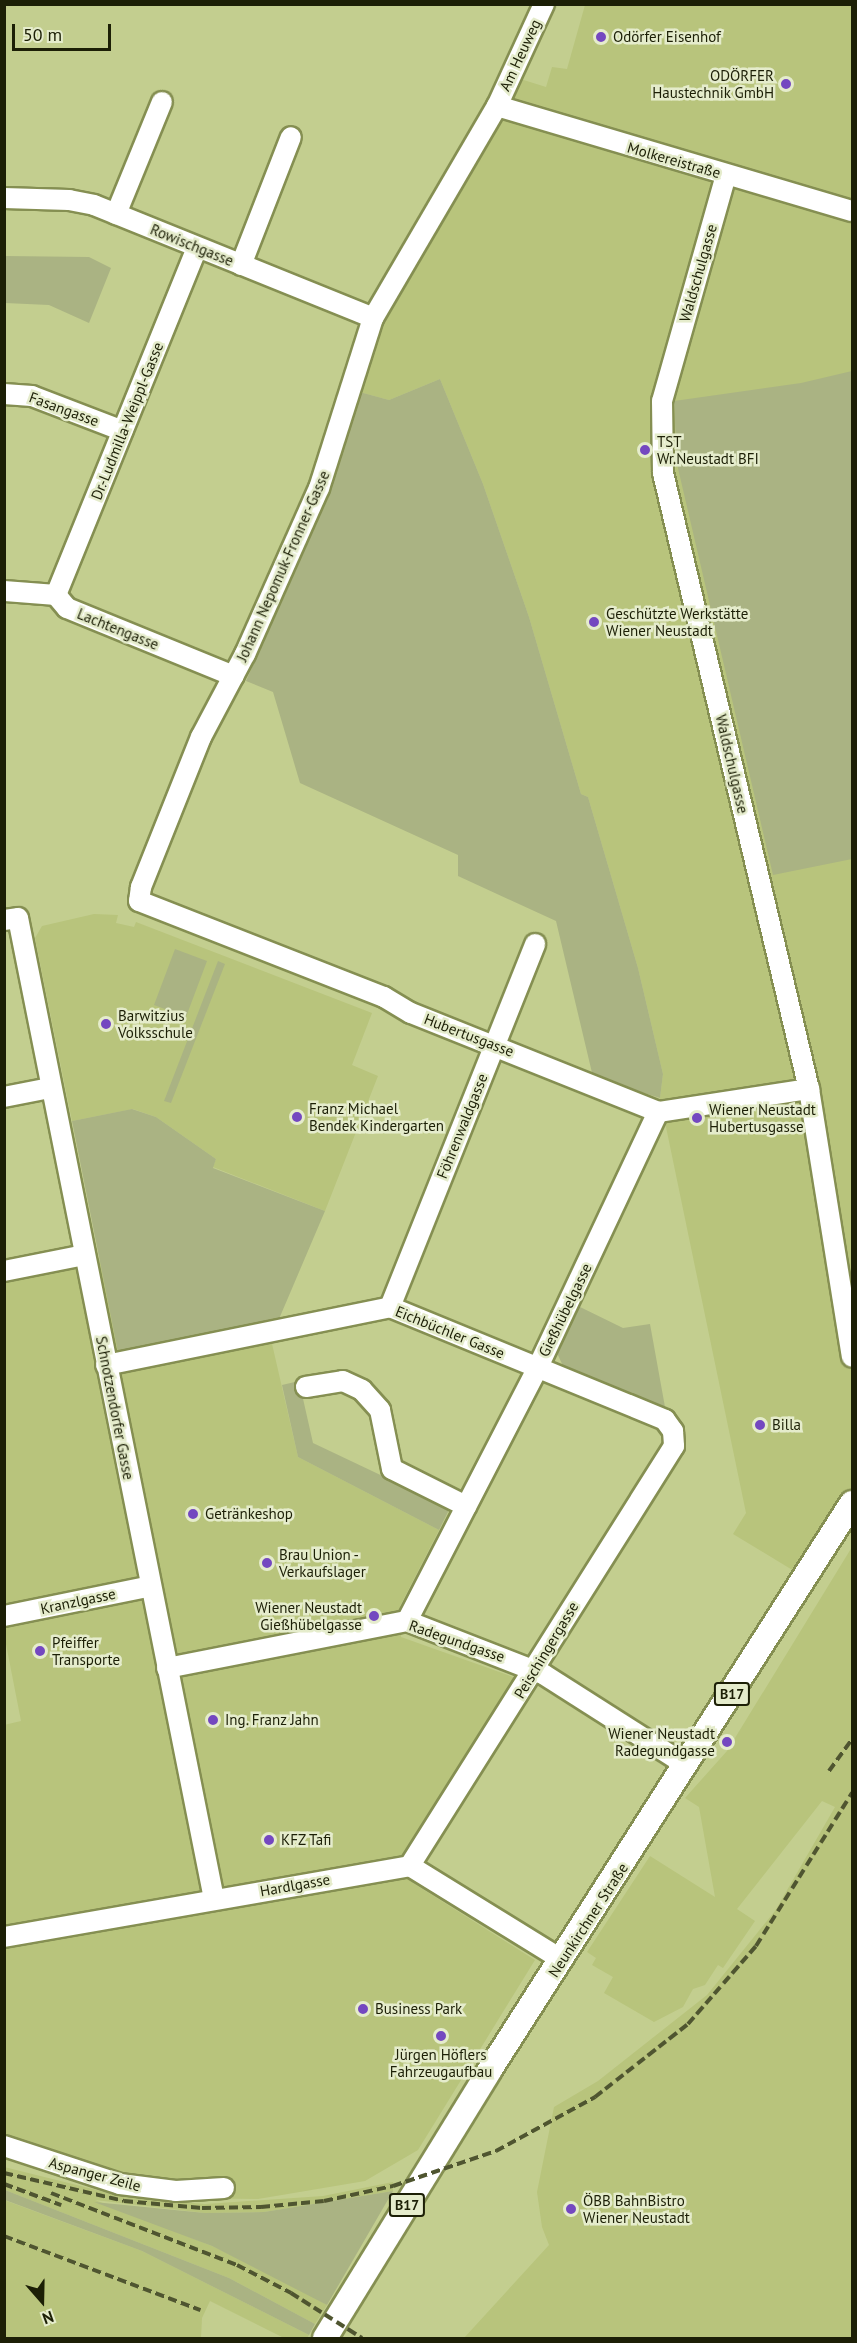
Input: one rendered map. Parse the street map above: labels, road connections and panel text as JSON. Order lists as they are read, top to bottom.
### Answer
{
  "streets": {
    "main road": ["B17", "Neunkirchner Straße"],
    "street": [
      "Am Heuweg",
      "Molkereistraße",
      "Rowischgasse",
      "Waldschulgasse",
      "Fasangasse",
      "Dr.-Ludmilla-Weippl-Gasse",
      "Johann Nepomuk-Fronner-Gasse",
      "Lachtengasse",
      "Hubertusgasse",
      "Föhrenwaldgasse",
      "Gießhübelgasse",
      "Eichbüchler Gasse",
      "Schnotzendorfer Gasse",
      "Kranzlgasse",
      "Radegundgasse",
      "Peischingergasse",
      "Hardlgasse",
      "Aspanger Zeile"
    ]
  },
  "crossings": [
    ["Am Heuweg", "Molkereistraße"],
    ["Am Heuweg", "Johann Nepomuk-Fronner-Gasse"],
    ["Molkereistraße", "Waldschulgasse"],
    ["Molkereistraße", "Johann Nepomuk-Fronner-Gasse"],
    ["Rowischgasse", "Dr.-Ludmilla-Weippl-Gasse"],
    ["Rowischgasse", "Johann Nepomuk-Fronner-Gasse"],
    ["Fasangasse", "Dr.-Ludmilla-Weippl-Gasse"],
    ["Dr.-Ludmilla-Weippl-Gasse", "Lachtengasse"],
    ["Johann Nepomuk-Fronner-Gasse", "Lachtengasse"],
    ["Johann Nepomuk-Fronner-Gasse", "Hubertusgasse"],
    ["Hubertusgasse", "Föhrenwaldgasse"],
    ["Hubertusgasse", "Gießhübelgasse"],
    ["Föhrenwaldgasse", "Eichbüchler Gasse"],
    ["Gießhübelgasse", "Eichbüchler Gasse"],
    ["Gießhübelgasse", "Radegundgasse"],
    ["Eichbüchler Gasse", "Schnotzendorfer Gasse"],
    ["Eichbüchler Gasse", "Peischingergasse"],
    ["Schnotzendorfer Gasse", "Kranzlgasse"],
    ["Schnotzendorfer Gasse", "Radegundgasse"],
    ["Schnotzendorfer Gasse", "Hardlgasse"],
    ["Radegundgasse", "Peischingergasse"],
    ["Radegundgasse", "Neunkirchner Straße"],
    ["Peischingergasse", "Hardlgasse"]
  ],
  "places": [
    "Odörfer Eisenhof",
    "ODÖRFER Haustechnik GmbH",
    "TST Wr.Neustadt BFI",
    "Geschützte Werkstätte Wiener Neustadt",
    "Barwitzius Volksschule",
    "Franz Michael Bendek Kindergarten",
    "Wiener Neustadt Hubertusgasse",
    "Billa",
    "Getränkeshop",
    "Brau Union - Verkaufslager",
    "Wiener Neustadt Gießhübelgasse",
    "Pfeiffer Transporte",
    "Ing. Franz Jahn",
    "Wiener Neustadt Radegundgasse",
    "KFZ Tafi",
    "Business Park",
    "Jürgen Höflers Fahrzeugaufbau",
    "ÖBB BahnBistro Wiener Neustadt"
  ],
  "scale_bar": "50 m",
  "north": "bottom"
}
